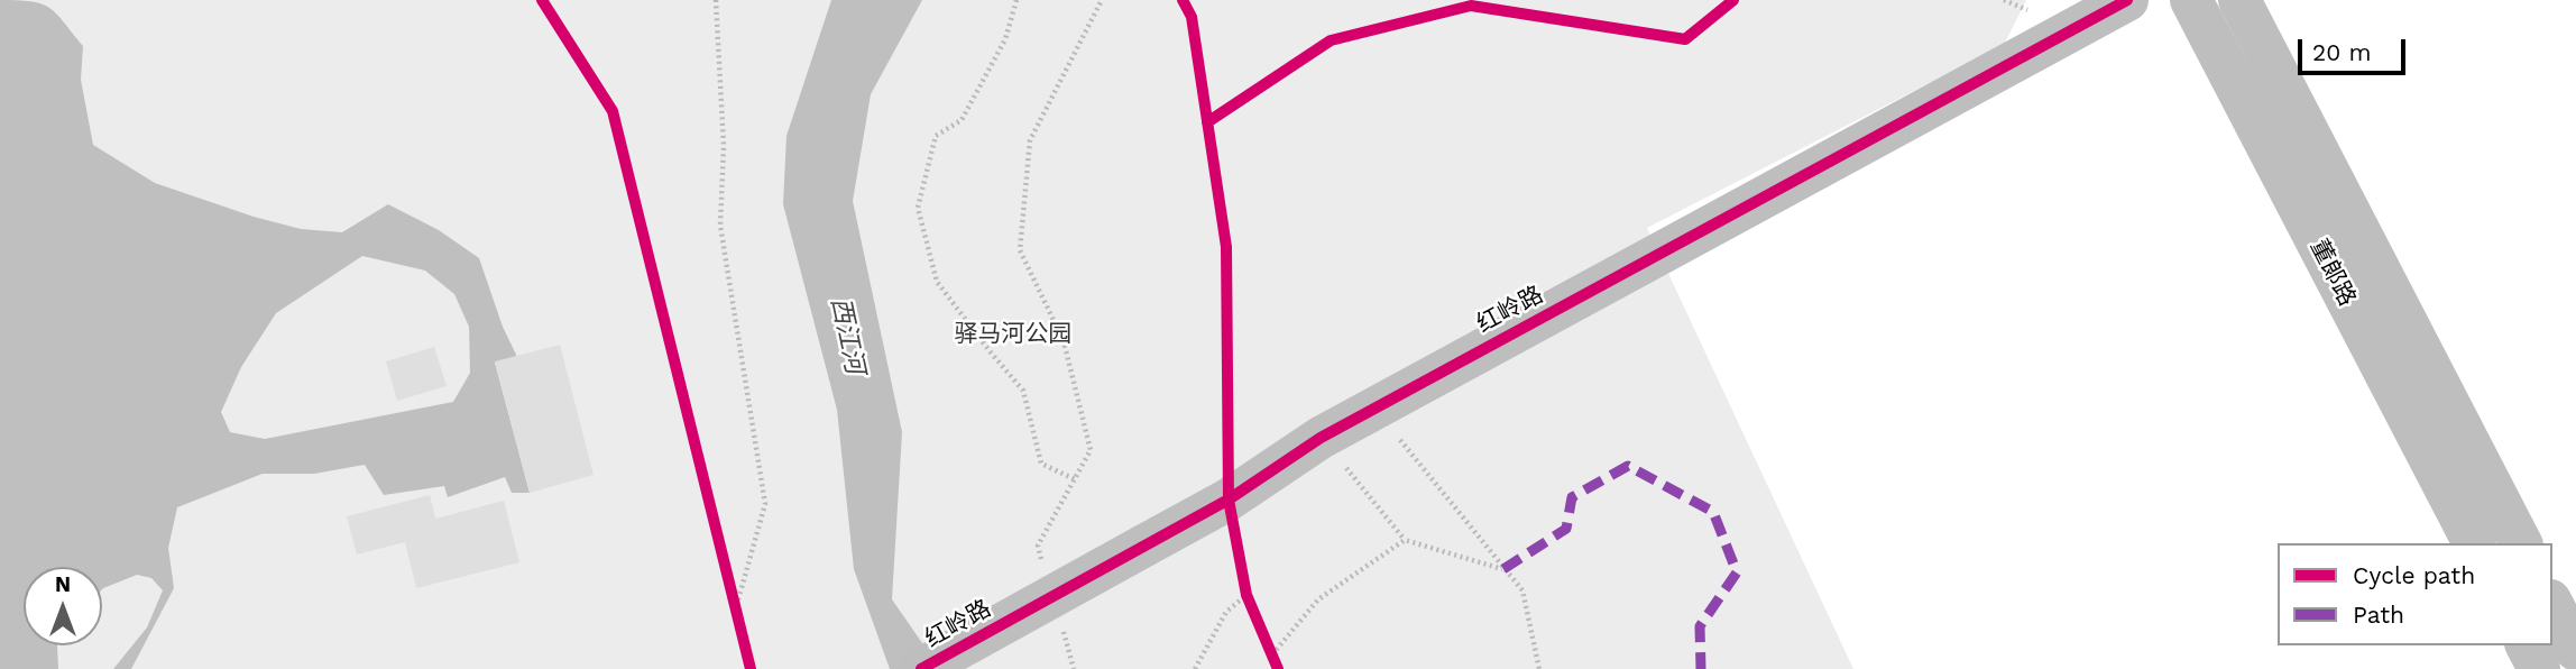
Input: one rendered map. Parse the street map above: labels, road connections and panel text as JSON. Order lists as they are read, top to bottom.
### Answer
{
  "streets": {
    "street": ["董郞路", "红岭路"]
  },
  "water": ["西江河"],
  "parks": ["驿马河公园"],
  "legend": ["Cycle path", "Path"],
  "scale_bar": "20 m",
  "north": "top"
}
